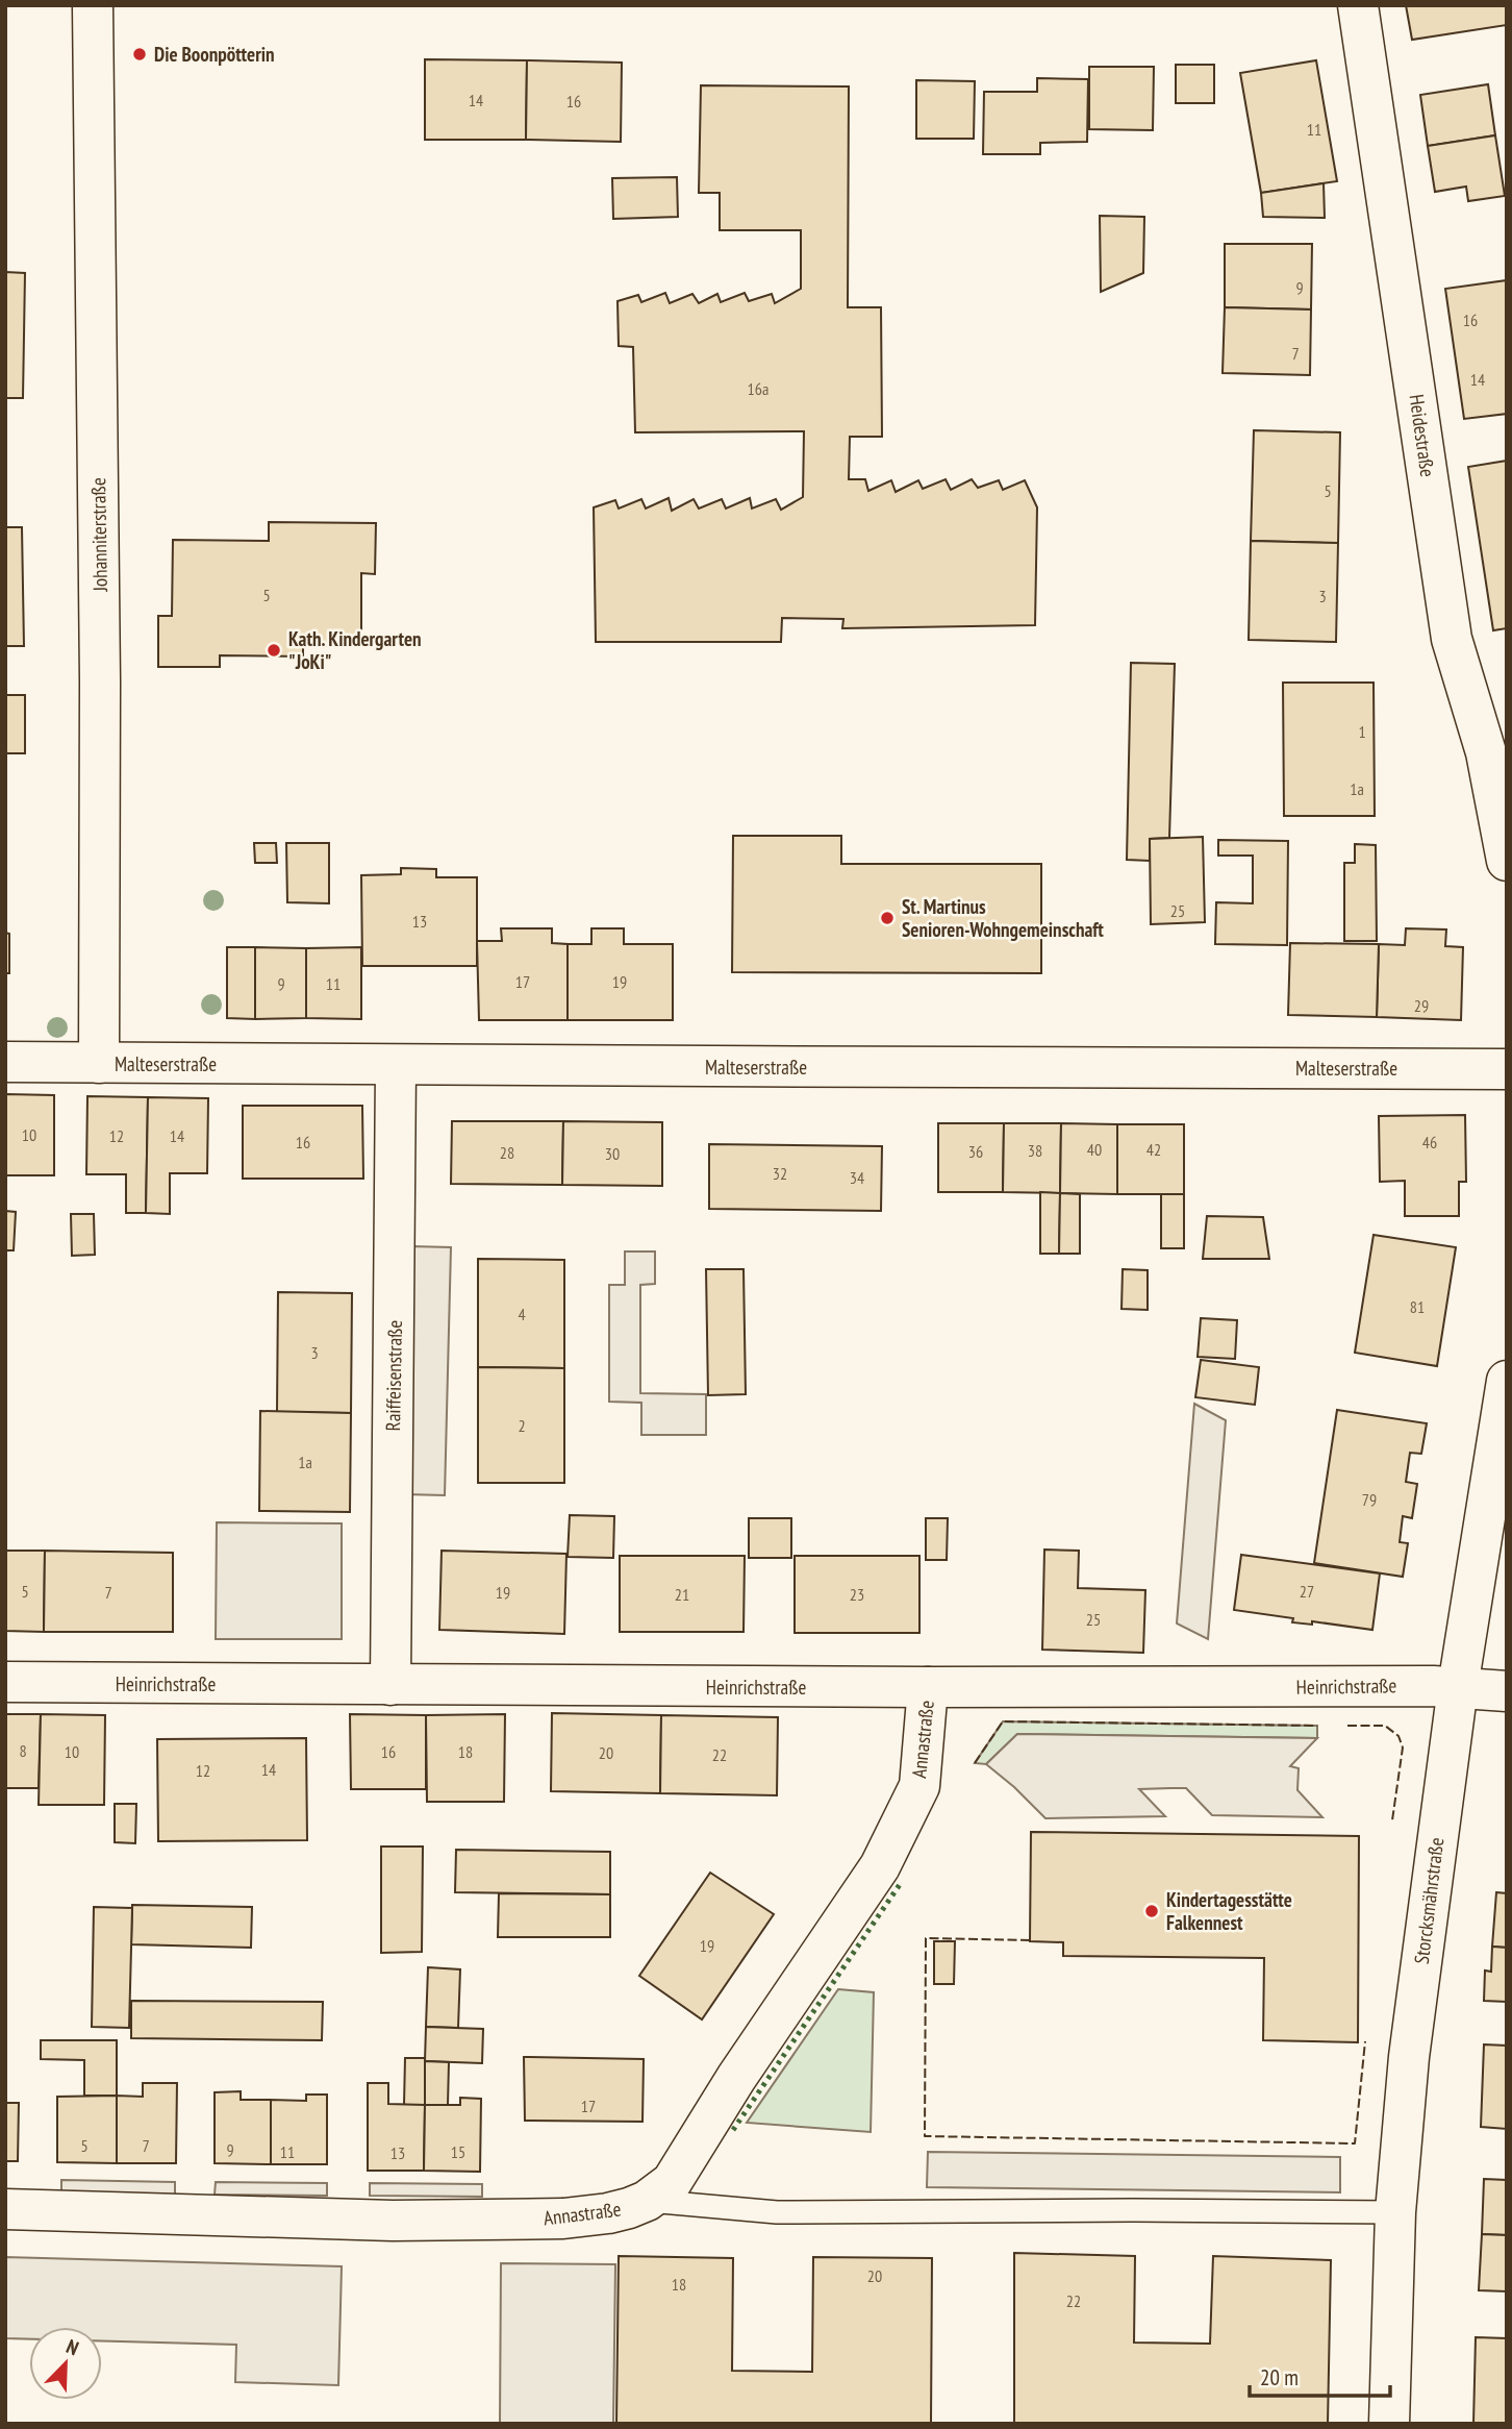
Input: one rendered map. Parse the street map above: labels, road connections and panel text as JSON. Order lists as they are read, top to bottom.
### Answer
{
  "streets": {
    "street": [
      "Heidestraße",
      "Johanniterstraße",
      "Malteserstraße",
      "Raiffeisenstraße",
      "Heinrichstraße",
      "Annastraße",
      "Storcksmährstraße"
    ]
  },
  "crossings": [
    ["Johanniterstraße", "Malteserstraße"],
    ["Malteserstraße", "Raiffeisenstraße"],
    ["Raiffeisenstraße", "Heinrichstraße"],
    ["Heinrichstraße", "Annastraße"],
    ["Heinrichstraße", "Storcksmährstraße"]
  ],
  "places": [
    "Die Boonpötterin",
    "Kath. Kindergarten \"JoKi\"",
    "St. Martinus Senioren-Wohngemeinschaft",
    "Kindertagesstätte Falkennest"
  ],
  "house_numbers": [
    "14",
    "16",
    "11",
    "9",
    "16",
    "7",
    "14",
    "16a",
    "5",
    "5",
    "3",
    "1",
    "1a",
    "25",
    "13",
    "17",
    "19",
    "9",
    "11",
    "29",
    "10",
    "12",
    "14",
    "16",
    "46",
    "40",
    "42",
    "38",
    "36",
    "28",
    "30",
    "32",
    "34",
    "81",
    "4",
    "3",
    "2",
    "1a",
    "79",
    "5",
    "27",
    "7",
    "19",
    "21",
    "23",
    "25",
    "8",
    "10",
    "16",
    "18",
    "20",
    "22",
    "14",
    "12",
    "19",
    "17",
    "5",
    "7",
    "9",
    "11",
    "15",
    "13",
    "20",
    "18",
    "22"
  ],
  "scale_bar": "20 m",
  "north": "top right"
}
